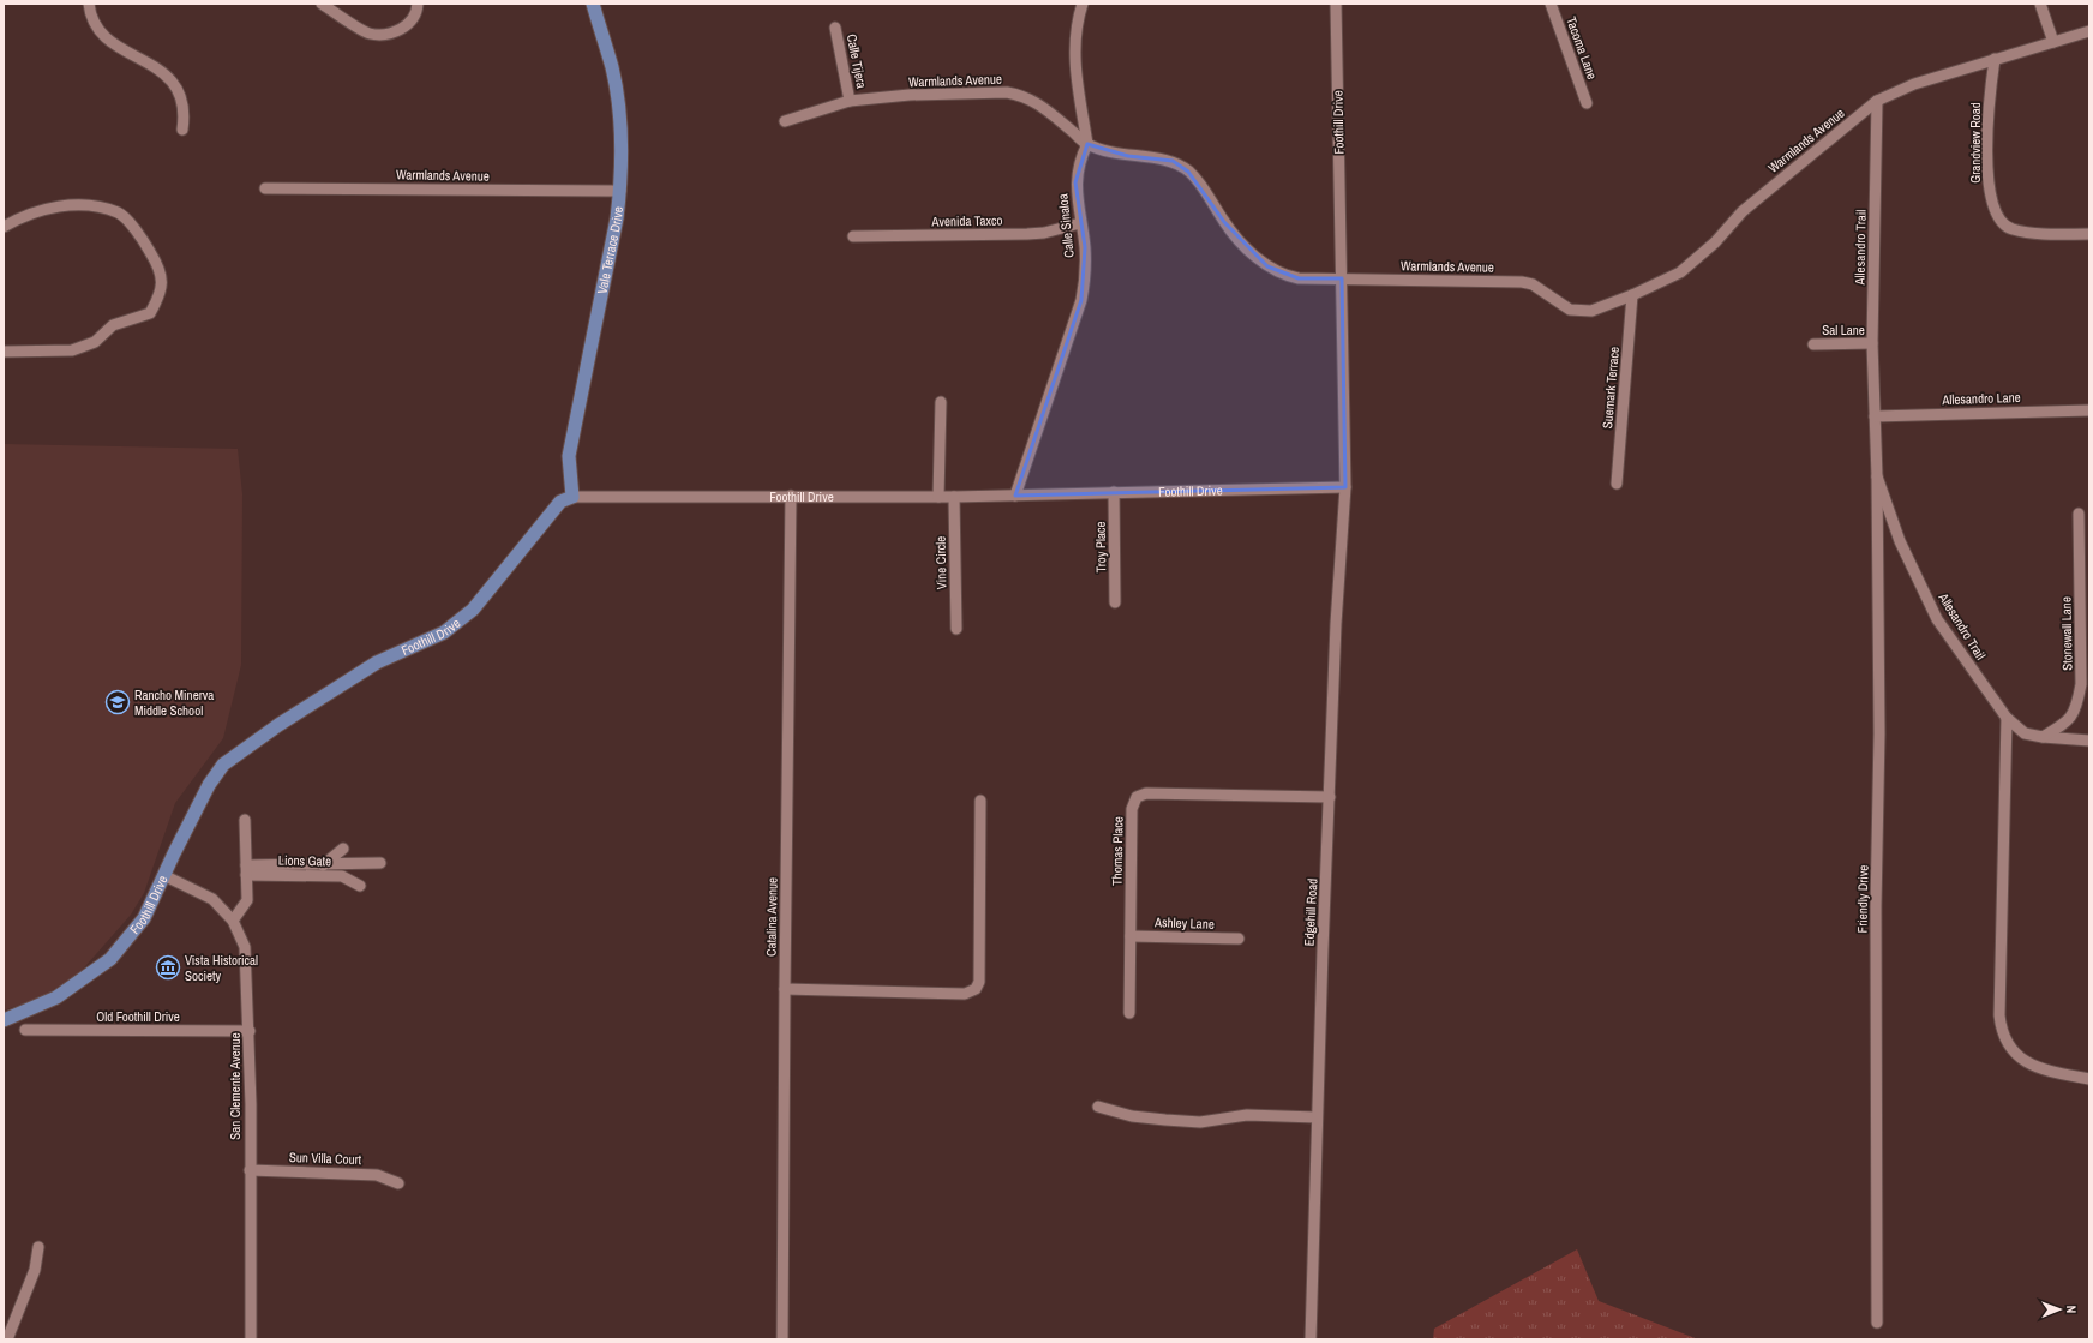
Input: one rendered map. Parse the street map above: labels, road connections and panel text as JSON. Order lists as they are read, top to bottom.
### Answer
{
  "streets": {
    "main road": ["Foothill Drive", "Vale Terrace Drive"],
    "street": [
      "Tacoma Lane",
      "Calle Tijera",
      "Warmlands Avenue",
      "Grandview Road",
      "Avenida Taxco",
      "Calle Sinaloa",
      "Allesandro Trail",
      "Sal Lane",
      "Suemark Terrace",
      "Allesandro Lane",
      "Troy Place",
      "Vine Circle",
      "Stonewall Lane",
      "Thomas Place",
      "Lions Gate",
      "Friendly Drive",
      "Edgehill Road",
      "Catalina Avenue",
      "Ashley Lane",
      "Old Foothill Drive",
      "San Clemente Avenue",
      "Sun Villa Court"
    ]
  },
  "crossings": [
    ["Calle Tijera", "Warmlands Avenue"],
    ["Warmlands Avenue", "Foothill Drive"],
    ["Warmlands Avenue", "Grandview Road"],
    ["Warmlands Avenue", "Calle Sinaloa"],
    ["Warmlands Avenue", "Allesandro Trail"],
    ["Warmlands Avenue", "Vale Terrace Drive"],
    ["Warmlands Avenue", "Suemark Terrace"],
    ["Foothill Drive", "Calle Sinaloa"],
    ["Foothill Drive", "Vale Terrace Drive"],
    ["Foothill Drive", "Troy Place"],
    ["Foothill Drive", "Vine Circle"],
    ["Foothill Drive", "Edgehill Road"],
    ["Foothill Drive", "Catalina Avenue"],
    ["Foothill Drive", "San Clemente Avenue"],
    ["Avenida Taxco", "Calle Sinaloa"],
    ["Allesandro Trail", "Sal Lane"],
    ["Allesandro Trail", "Allesandro Lane"],
    ["Allesandro Trail", "Stonewall Lane"],
    ["Allesandro Trail", "Friendly Drive"],
    ["Thomas Place", "Edgehill Road"],
    ["Thomas Place", "Ashley Lane"],
    ["Old Foothill Drive", "San Clemente Avenue"],
    ["San Clemente Avenue", "Sun Villa Court"]
  ],
  "places": {
    "school or university": ["Rancho Minerva Middle School"],
    "museum": ["Vista Historical Society"]
  },
  "north": "right"
}
